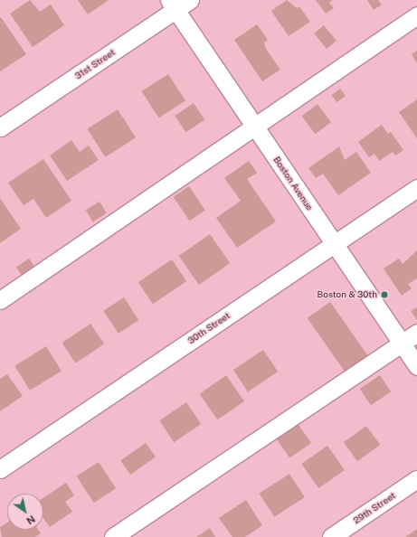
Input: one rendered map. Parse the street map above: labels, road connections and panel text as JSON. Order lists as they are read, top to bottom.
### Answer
{
  "streets": {
    "street": [
      "31st Street",
      "Boston Avenue",
      "30th Street",
      "29th Street"
    ]
  },
  "crossings": [
    ["31st Street", "Boston Avenue"],
    ["Boston Avenue", "30th Street"]
  ],
  "places": ["Boston & 30th"],
  "north": "bottom right"
}
